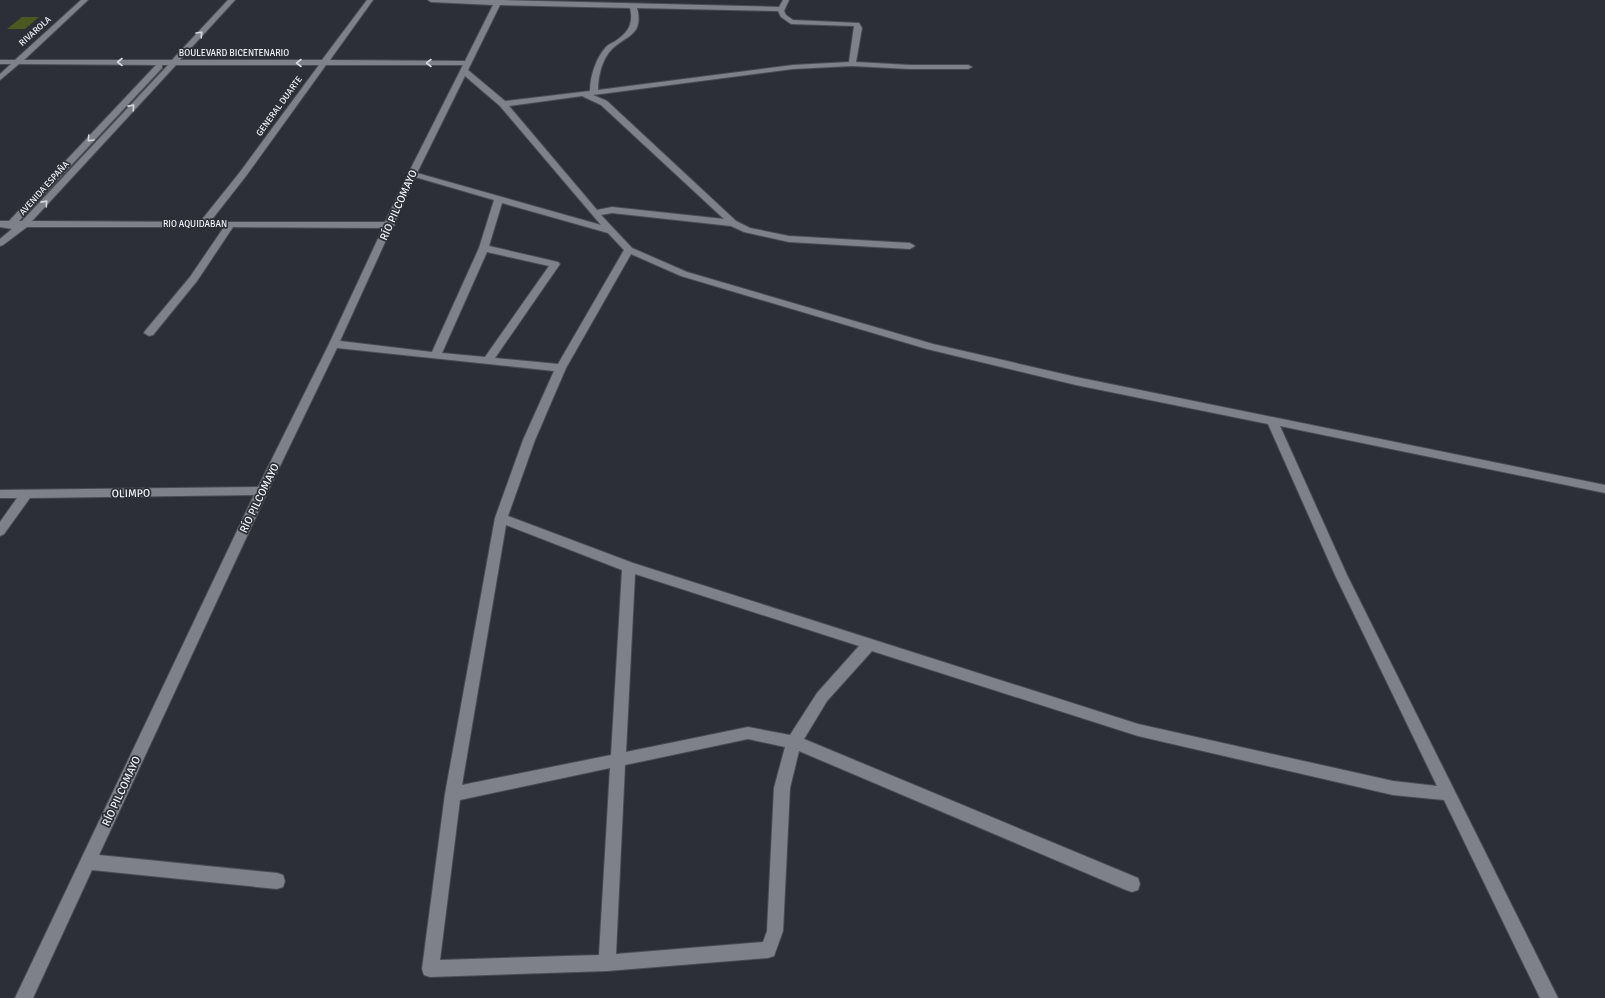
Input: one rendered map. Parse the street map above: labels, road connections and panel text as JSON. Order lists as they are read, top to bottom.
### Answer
{
  "streets": {
    "street": [
      "RIVAROLA",
      "BOULEVARD BICENTENARIO",
      "GENERAL DUARTE",
      "AVENIDA ESPAÑA",
      "RÍO PILCOMAYO",
      "RIO AQUIDABAN",
      "OLIMPO"
    ]
  },
  "crossings": [
    ["RIVAROLA", "BOULEVARD BICENTENARIO"],
    ["BOULEVARD BICENTENARIO", "GENERAL DUARTE"],
    ["BOULEVARD BICENTENARIO", "AVENIDA ESPAÑA"],
    ["BOULEVARD BICENTENARIO", "RÍO PILCOMAYO"],
    ["GENERAL DUARTE", "RIO AQUIDABAN"],
    ["AVENIDA ESPAÑA", "RIO AQUIDABAN"],
    ["RÍO PILCOMAYO", "RIO AQUIDABAN"],
    ["RÍO PILCOMAYO", "OLIMPO"]
  ]
}
